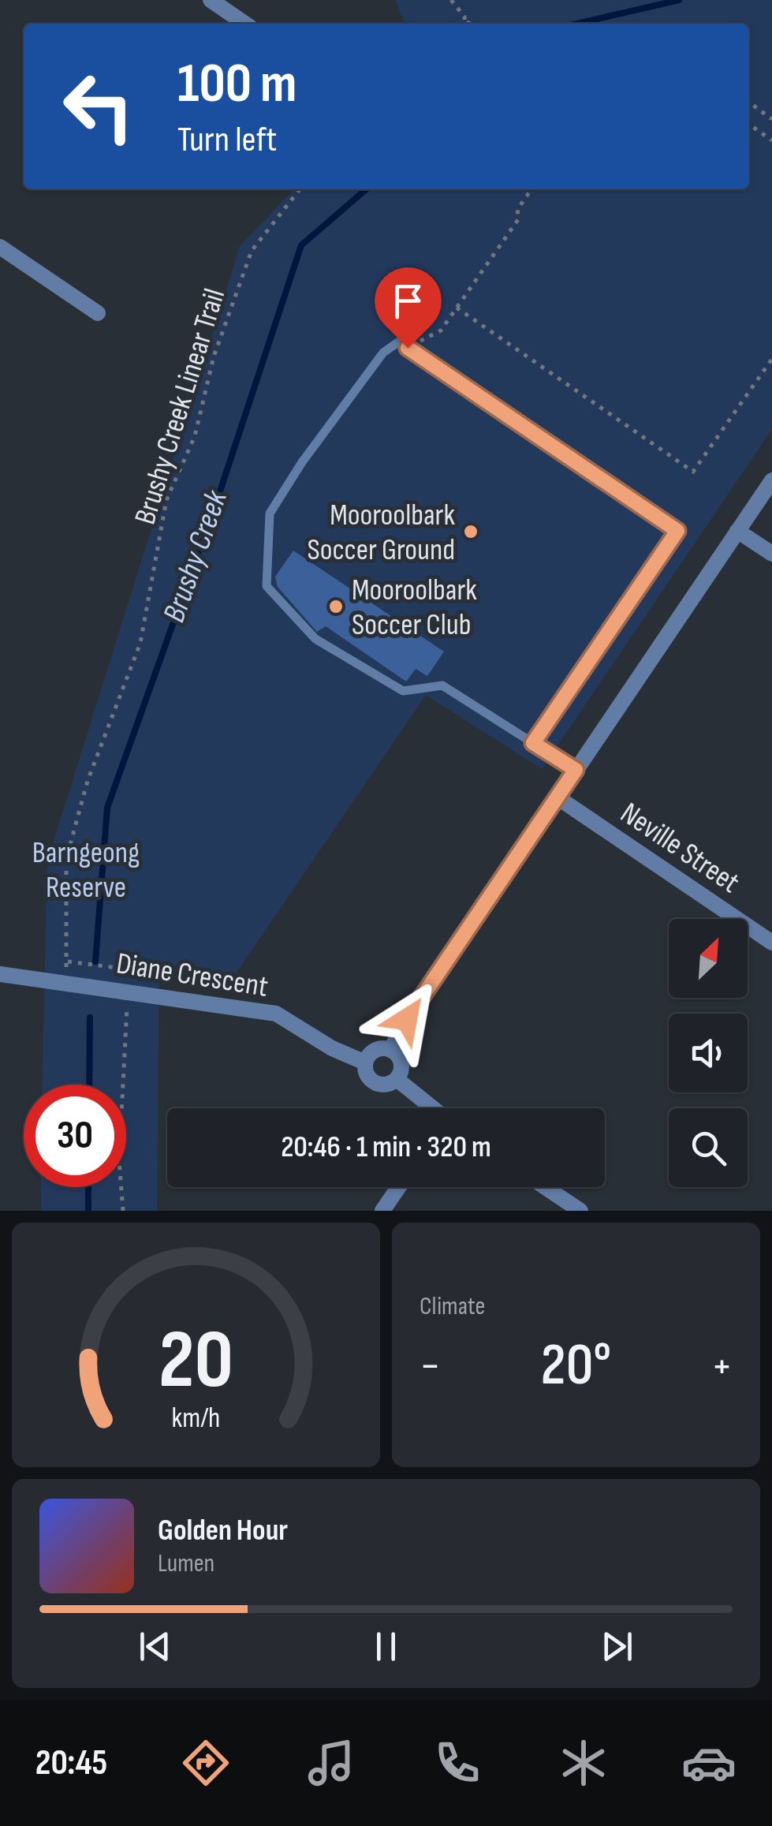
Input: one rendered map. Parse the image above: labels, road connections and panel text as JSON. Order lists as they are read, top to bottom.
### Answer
{
  "streets": {
    "street": ["Neville Street", "Diane Crescent"],
    "path": ["Brushy Creek Linear Trail"]
  },
  "water": ["Brushy Creek"],
  "parks": ["Barngeong Reserve"],
  "places": ["Mooroolbark Soccer Ground", "Mooroolbark Soccer Club"],
  "north": "top right",
  "page": {
    "turn": ["100 m", "Turn left"],
    "limit": "30",
    "trip": "20:46 · 1 min · 320 m",
    "tile": "Climate",
    "heat": ["−", "20°", "+"],
    "song": ["Golden Hour", "Lumen"],
    "tabs": "20:45",
    "gauge": ["20", "km/h"]
  }
}
